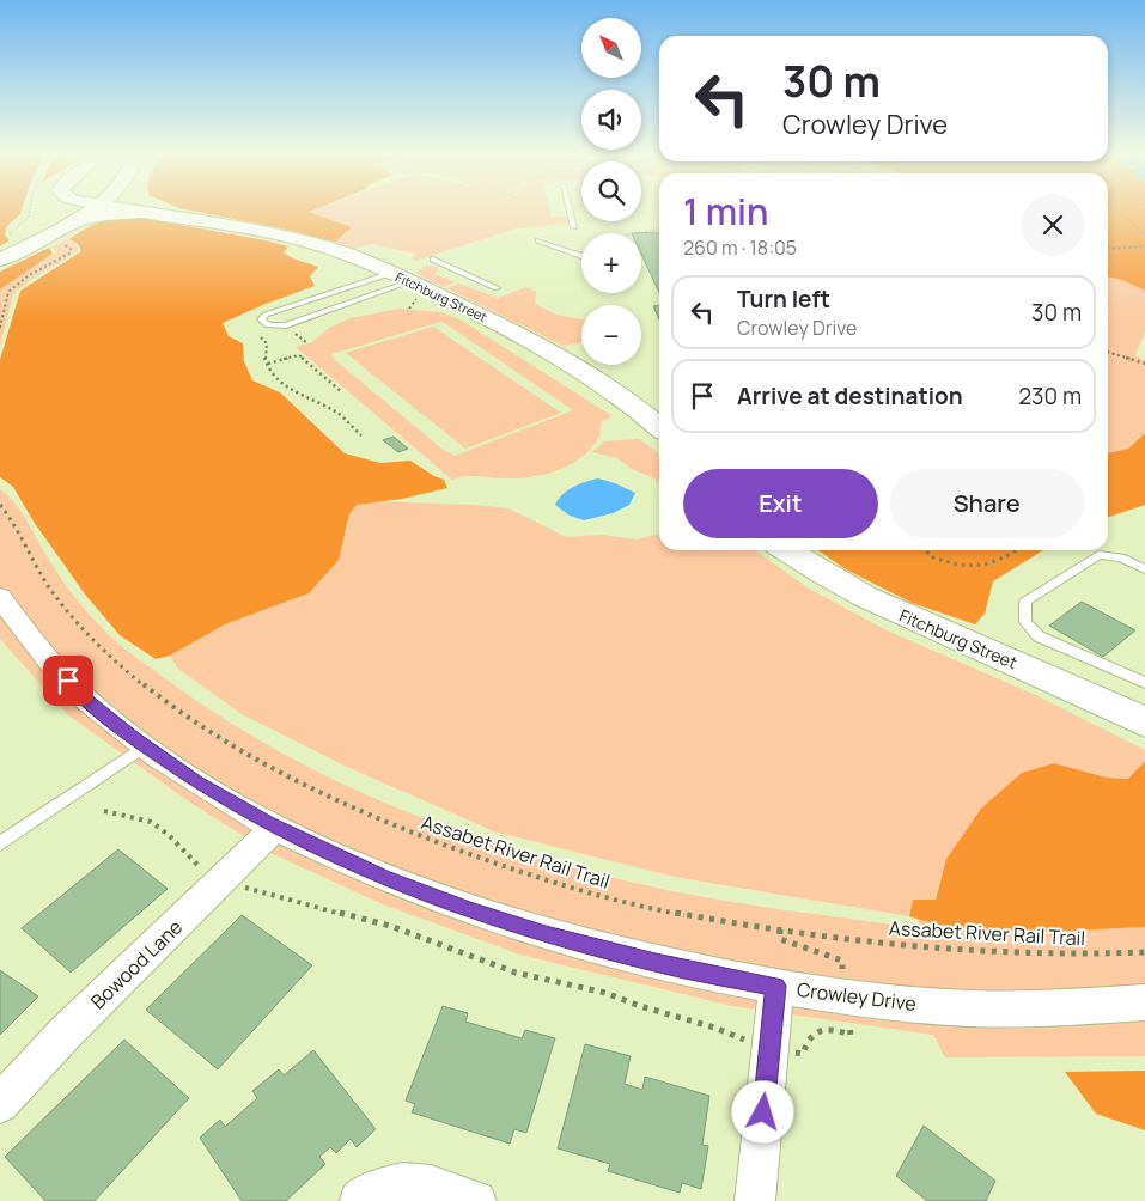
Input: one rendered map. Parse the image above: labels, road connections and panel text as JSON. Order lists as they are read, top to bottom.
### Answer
{
  "streets": {
    "street": ["Fitchburg Street", "Bowood Lane", "Crowley Drive"],
    "path": ["Assabet River Rail Trail"]
  },
  "crossings": [
    ["Bowood Lane", "Crowley Drive"]
  ],
  "north": "top left",
  "page": {
    "map_buttons": ["+", "−"],
    "turn": ["30 m", "Crowley Drive"],
    "heading": ["1 min", "260 m · 18:05"],
    "list": [
      {
        "name": "Turn left",
        "note": "Crowley Drive",
        "value": "30 m"
      },
      {
        "name": "Arrive at destination",
        "value": "230 m"
      }
    ],
    "buttons": ["Exit", "Share"]
  }
}
